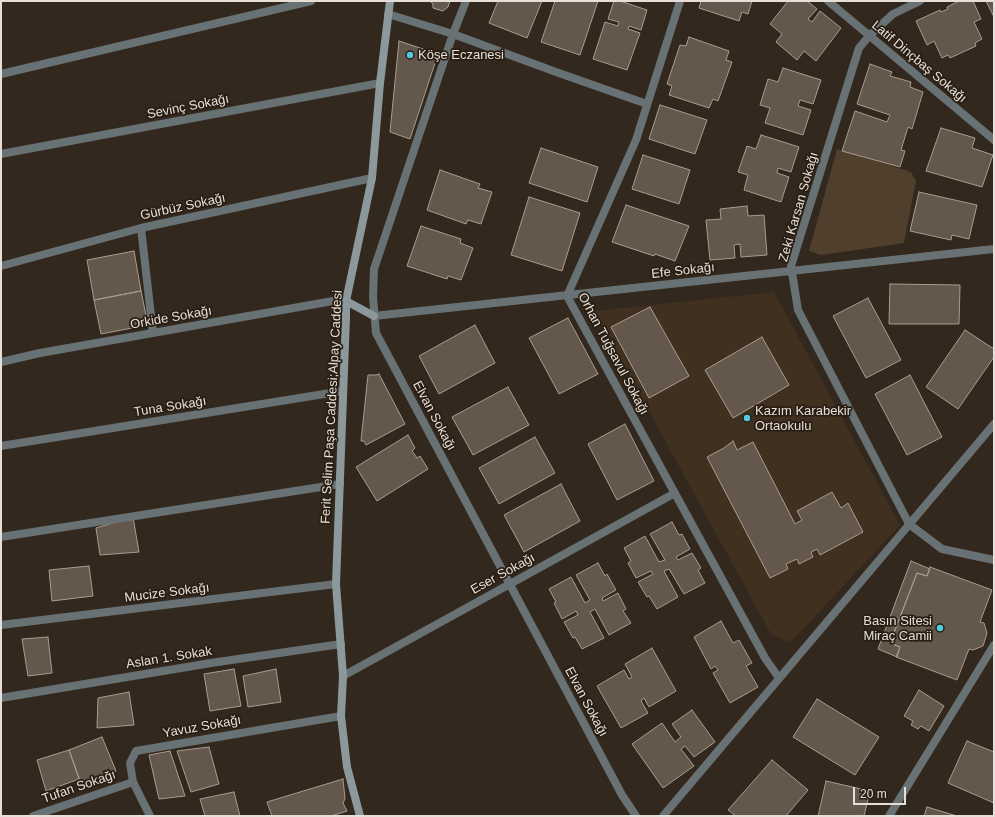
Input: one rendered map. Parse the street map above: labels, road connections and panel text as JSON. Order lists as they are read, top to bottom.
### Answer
{
  "streets": {
    "main road": ["Ferit Selim Paşa Caddesi;Alpay Caddesi"],
    "street": [
      "Latif Dinçbaş Sokağı",
      "Sevinç Sokağı",
      "Gürbüz Sokağı",
      "Zeki Karsan Sokağı",
      "Efe Sokağı",
      "Orkide Sokağı",
      "Orhan Tuğsavul Sokağı",
      "Tuna Sokağı",
      "Elvan Sokağı",
      "Eser Sokağı",
      "Mucize Sokağı",
      "Aslan 1. Sokak",
      "Yavuz Sokağı",
      "Tufan Sokağı"
    ]
  },
  "crossings": [
    ["Latif Dinçbaş Sokağı", "Zeki Karsan Sokağı"],
    ["Sevinç Sokağı", "Ferit Selim Paşa Caddesi;Alpay Caddesi"],
    ["Gürbüz Sokağı", "Ferit Selim Paşa Caddesi;Alpay Caddesi"],
    ["Zeki Karsan Sokağı", "Efe Sokağı"],
    ["Efe Sokağı", "Orhan Tuğsavul Sokağı"],
    ["Efe Sokağı", "Elvan Sokağı"],
    ["Orkide Sokağı", "Ferit Selim Paşa Caddesi;Alpay Caddesi"],
    ["Orhan Tuğsavul Sokağı", "Eser Sokağı"],
    ["Tuna Sokağı", "Ferit Selim Paşa Caddesi;Alpay Caddesi"],
    ["Ferit Selim Paşa Caddesi;Alpay Caddesi", "Eser Sokağı"],
    ["Ferit Selim Paşa Caddesi;Alpay Caddesi", "Mucize Sokağı"],
    ["Ferit Selim Paşa Caddesi;Alpay Caddesi", "Aslan 1. Sokak"],
    ["Ferit Selim Paşa Caddesi;Alpay Caddesi", "Yavuz Sokağı"],
    ["Elvan Sokağı", "Eser Sokağı"],
    ["Yavuz Sokağı", "Tufan Sokağı"]
  ],
  "places": ["Köşe Eczanesi", "Kazım Karabekir Ortaokulu", "Basın Sitesi Miraç Camii"],
  "scale_bar": "20 m"
}
